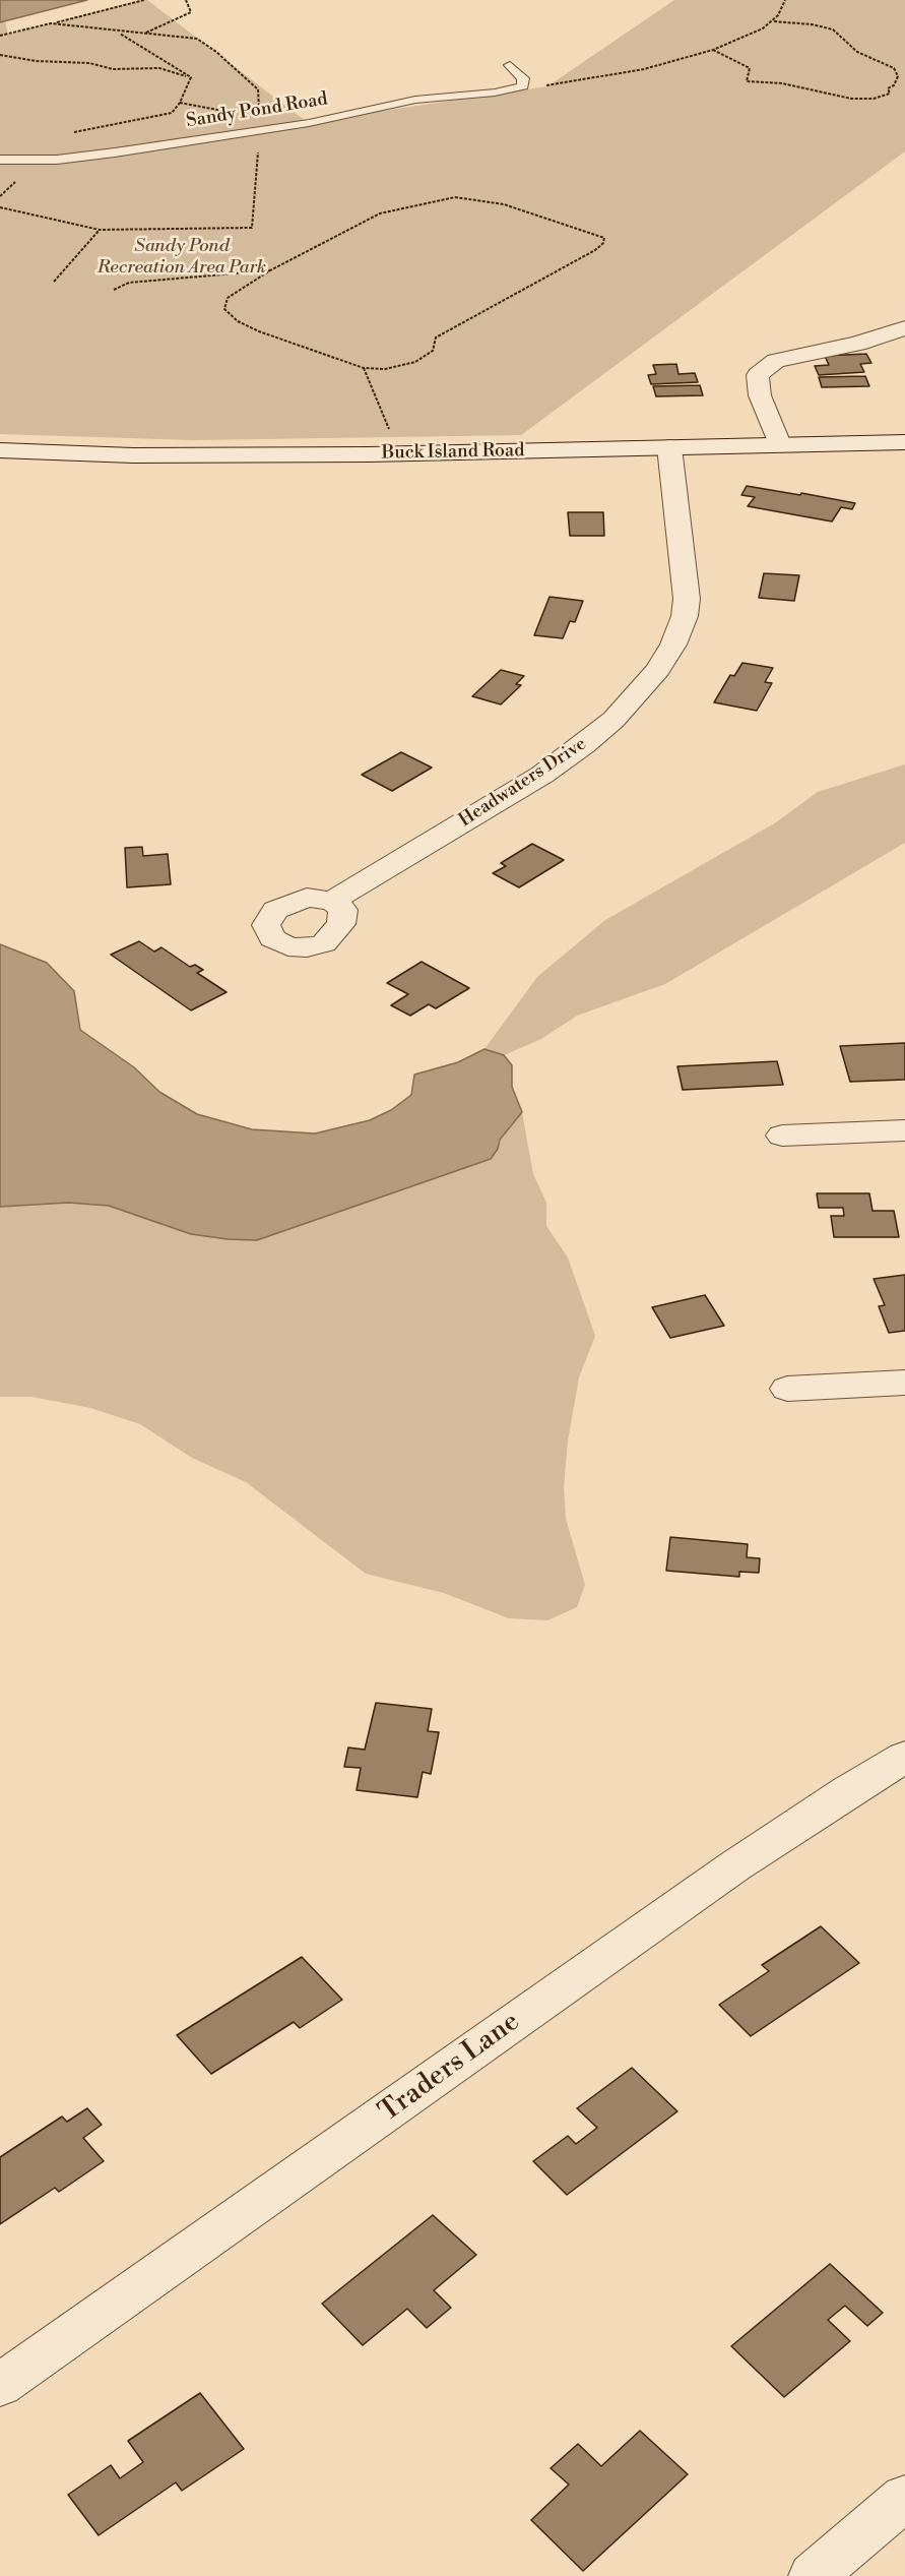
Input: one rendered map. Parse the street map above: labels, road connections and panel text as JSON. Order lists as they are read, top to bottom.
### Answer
{
  "streets": {
    "street": ["Buck Island Road", "Headwaters Drive", "Traders Lane"],
    "lane": ["Sandy Pond Road"]
  },
  "crossings": [
    ["Buck Island Road", "Headwaters Drive"]
  ],
  "parks": ["Sandy Pond Recreation Area Park"]
}
